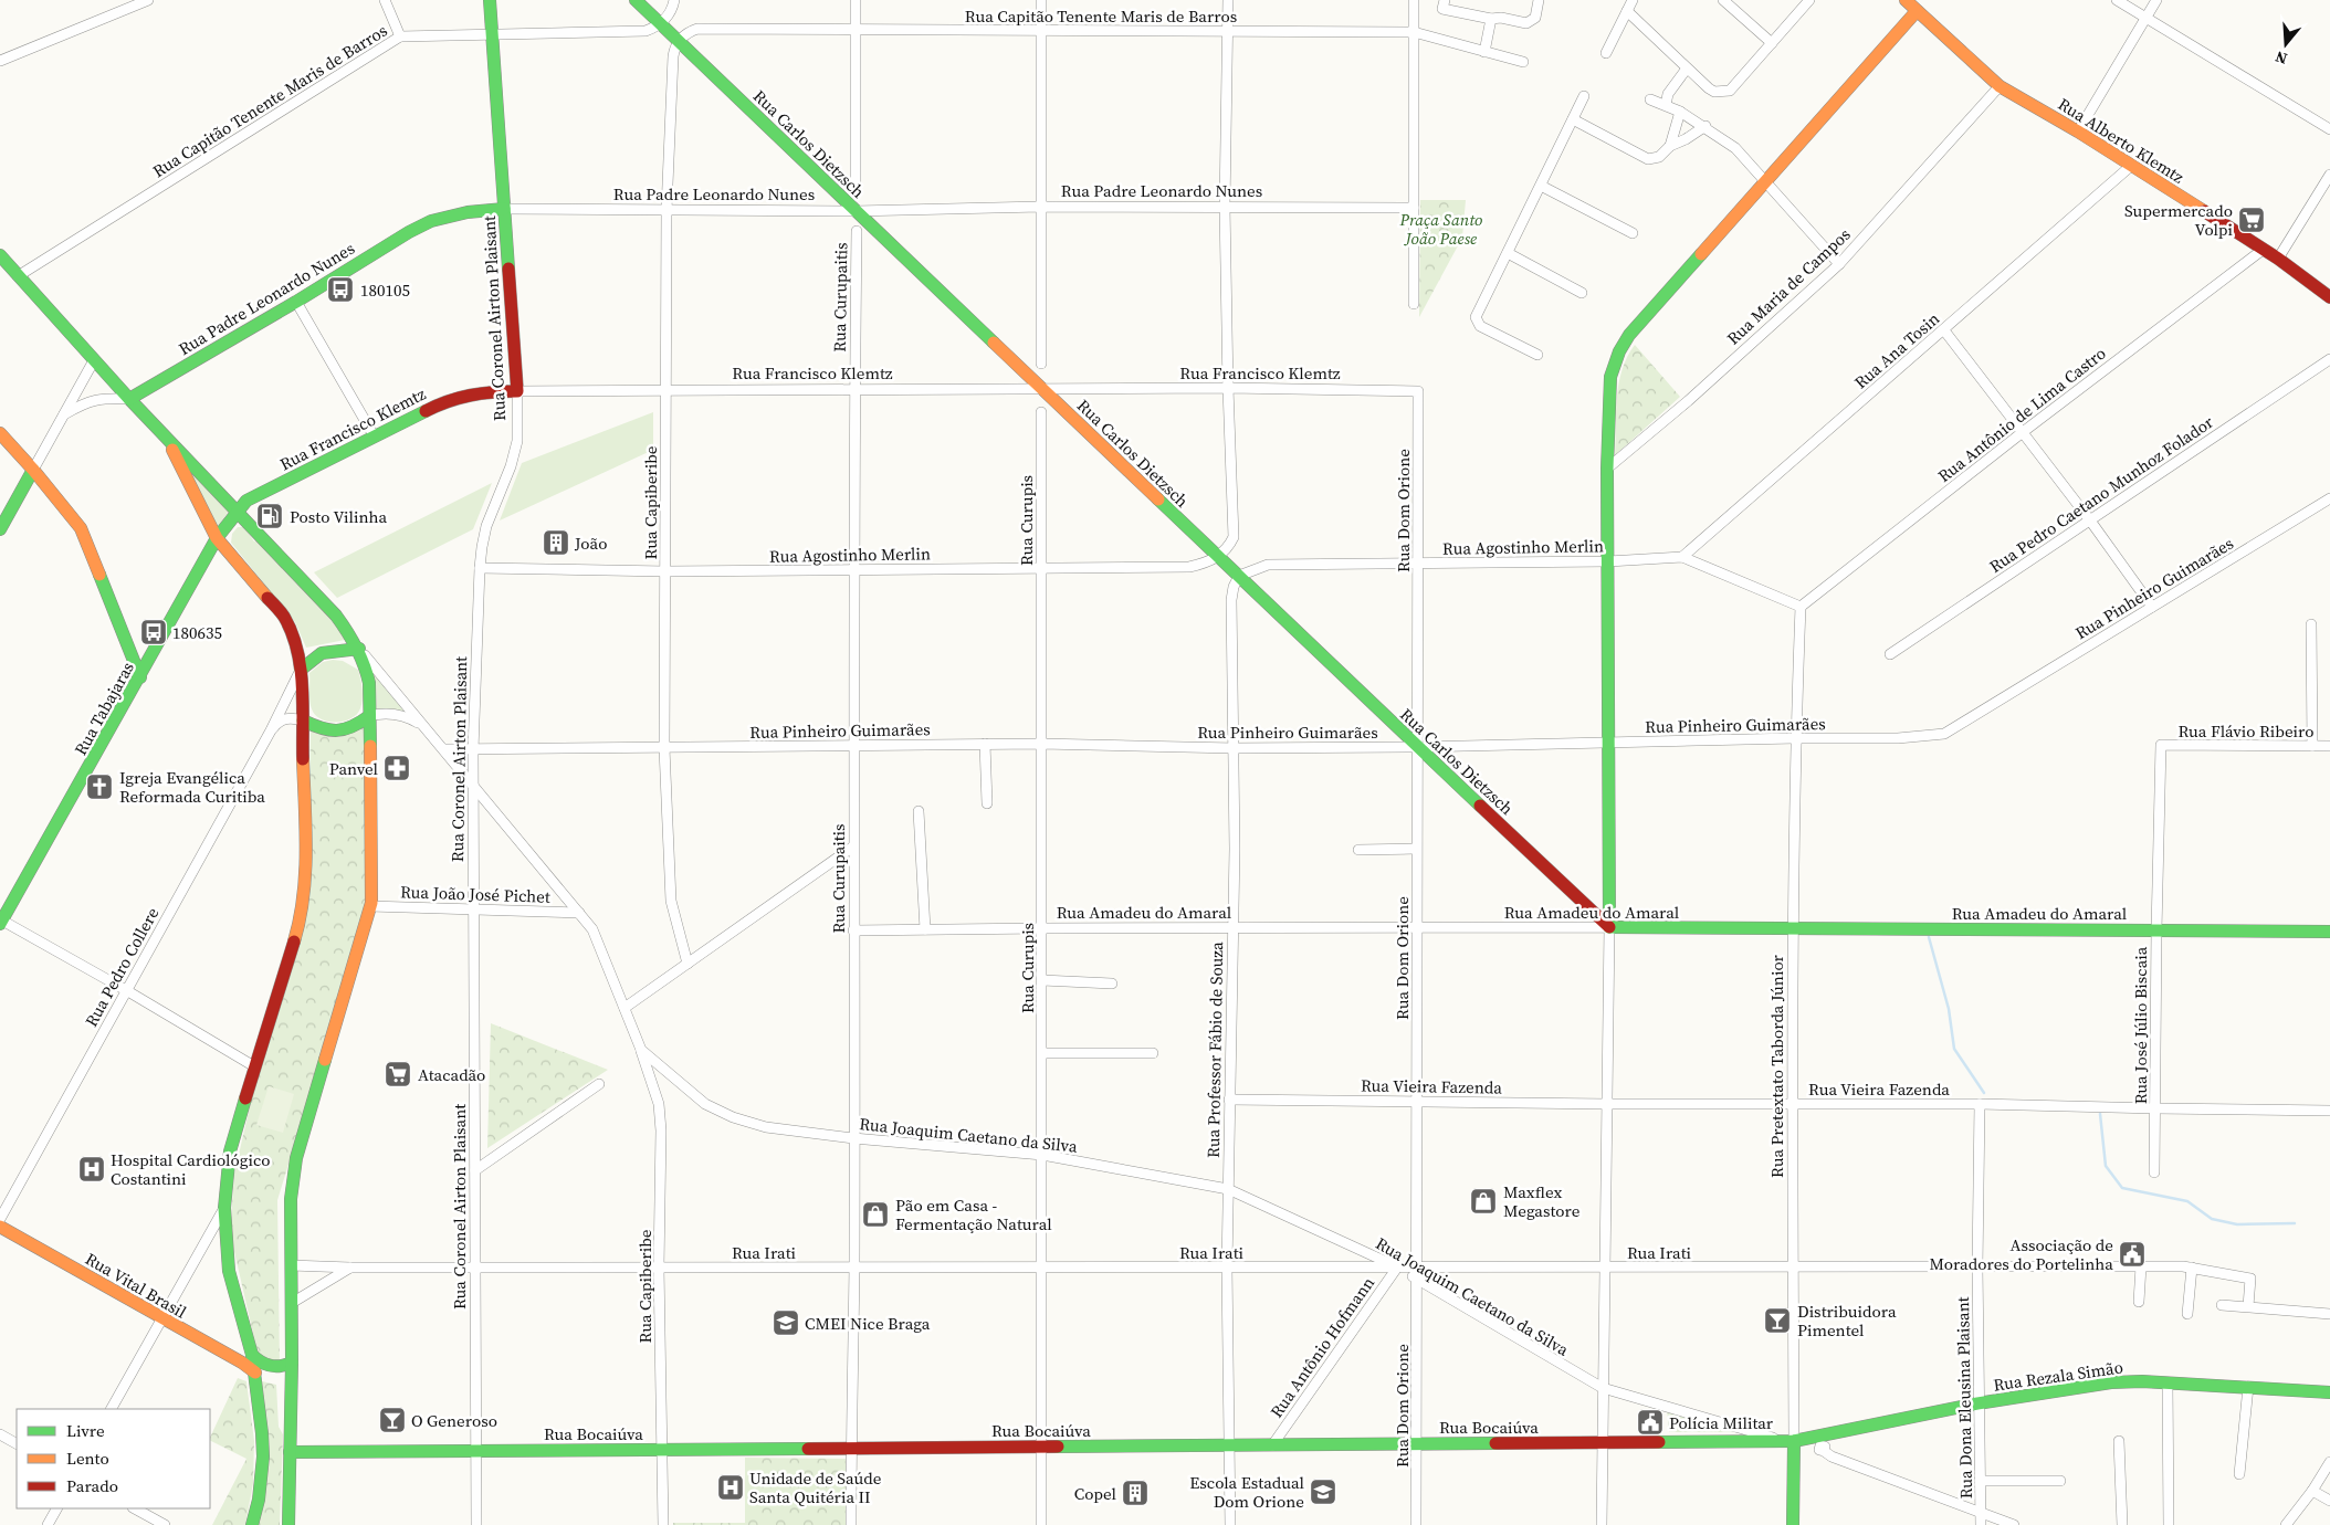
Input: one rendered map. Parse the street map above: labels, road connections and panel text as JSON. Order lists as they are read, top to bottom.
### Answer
{
  "streets": {
    "street": [
      "Rua Capitão Tenente Maris de Barros",
      "Rua Alberto Klemtz",
      "Rua Carlos Dietzsch",
      "Rua Padre Leonardo Nunes",
      "Rua Maria de Campos",
      "Rua Curupaitis",
      "Rua Coronel Airton Plaisant",
      "Rua Ana Tosin",
      "Rua Francisco Klemtz",
      "Rua Antônio de Lima Castro",
      "Rua Pedro Caetano Munhoz Folador",
      "Rua Capiberibe",
      "Rua Dom Orione",
      "Rua Curupis",
      "Rua Agostinho Merlin",
      "Rua Pinheiro Guimarães",
      "Rua Tabajaras",
      "Rua Flávio Ribeiro",
      "Rua João José Pichet",
      "Rua Amadeu do Amaral",
      "Rua Pedro Collere",
      "Rua José Júlio Biscaia",
      "Rua Professor Fábio de Souza",
      "Rua Pretextato Taborda Júnior",
      "Rua Vieira Fazenda",
      "Rua Joaquim Caetano da Silva",
      "Rua Irati",
      "Rua Vital Brasil",
      "Rua Antônio Hofmann",
      "Rua Rezala Simão",
      "Rua Dona Eleusina Plaisant",
      "Rua Bocaiúva"
    ]
  },
  "crossings": [
    ["Rua Capitão Tenente Maris de Barros", "Rua Carlos Dietzsch"],
    ["Rua Capitão Tenente Maris de Barros", "Rua Coronel Airton Plaisant"],
    ["Rua Capitão Tenente Maris de Barros", "Rua Capiberibe"],
    ["Rua Alberto Klemtz", "Rua Maria de Campos"],
    ["Rua Alberto Klemtz", "Rua Ana Tosin"],
    ["Rua Alberto Klemtz", "Rua Antônio de Lima Castro"],
    ["Rua Carlos Dietzsch", "Rua Padre Leonardo Nunes"],
    ["Rua Carlos Dietzsch", "Rua Francisco Klemtz"],
    ["Rua Carlos Dietzsch", "Rua Capiberibe"],
    ["Rua Carlos Dietzsch", "Rua Dom Orione"],
    ["Rua Carlos Dietzsch", "Rua Agostinho Merlin"],
    ["Rua Carlos Dietzsch", "Rua Pinheiro Guimarães"],
    ["Rua Carlos Dietzsch", "Rua Amadeu do Amaral"],
    ["Rua Carlos Dietzsch", "Rua Professor Fábio de Souza"],
    ["Rua Padre Leonardo Nunes", "Rua Coronel Airton Plaisant"],
    ["Rua Padre Leonardo Nunes", "Rua Capiberibe"],
    ["Rua Curupaitis", "Rua Francisco Klemtz"],
    ["Rua Curupaitis", "Rua Agostinho Merlin"],
    ["Rua Curupaitis", "Rua Pinheiro Guimarães"],
    ["Rua Curupaitis", "Rua Amadeu do Amaral"],
    ["Rua Curupaitis", "Rua Joaquim Caetano da Silva"],
    ["Rua Curupaitis", "Rua Irati"],
    ["Rua Curupaitis", "Rua Bocaiúva"],
    ["Rua Coronel Airton Plaisant", "Rua Francisco Klemtz"],
    ["Rua Coronel Airton Plaisant", "Rua Agostinho Merlin"],
    ["Rua Coronel Airton Plaisant", "Rua Pinheiro Guimarães"],
    ["Rua Coronel Airton Plaisant", "Rua João José Pichet"],
    ["Rua Coronel Airton Plaisant", "Rua Joaquim Caetano da Silva"],
    ["Rua Coronel Airton Plaisant", "Rua Irati"],
    ["Rua Coronel Airton Plaisant", "Rua Bocaiúva"],
    ["Rua Ana Tosin", "Rua Agostinho Merlin"],
    ["Rua Francisco Klemtz", "Rua Capiberibe"],
    ["Rua Francisco Klemtz", "Rua Dom Orione"],
    ["Rua Francisco Klemtz", "Rua Tabajaras"],
    ["Rua Antônio de Lima Castro", "Rua Agostinho Merlin"],
    ["Rua Antônio de Lima Castro", "Rua Pretextato Taborda Júnior"],
    ["Rua Capiberibe", "Rua Agostinho Merlin"],
    ["Rua Capiberibe", "Rua Pinheiro Guimarães"],
    ["Rua Capiberibe", "Rua Joaquim Caetano da Silva"],
    ["Rua Capiberibe", "Rua Irati"],
    ["Rua Capiberibe", "Rua Bocaiúva"],
    ["Rua Dom Orione", "Rua Agostinho Merlin"],
    ["Rua Dom Orione", "Rua Pinheiro Guimarães"],
    ["Rua Dom Orione", "Rua Amadeu do Amaral"],
    ["Rua Dom Orione", "Rua Vieira Fazenda"],
    ["Rua Dom Orione", "Rua Joaquim Caetano da Silva"],
    ["Rua Dom Orione", "Rua Irati"],
    ["Rua Dom Orione", "Rua Bocaiúva"],
    ["Rua Curupis", "Rua Agostinho Merlin"],
    ["Rua Curupis", "Rua Pinheiro Guimarães"],
    ["Rua Curupis", "Rua Amadeu do Amaral"],
    ["Rua Curupis", "Rua Joaquim Caetano da Silva"],
    ["Rua Curupis", "Rua Irati"],
    ["Rua Curupis", "Rua Bocaiúva"],
    ["Rua Agostinho Merlin", "Rua Professor Fábio de Souza"],
    ["Rua Agostinho Merlin", "Rua Pretextato Taborda Júnior"],
    ["Rua Pinheiro Guimarães", "Rua Professor Fábio de Souza"],
    ["Rua Pinheiro Guimarães", "Rua Pretextato Taborda Júnior"],
    ["Rua Pinheiro Guimarães", "Rua Joaquim Caetano da Silva"],
    ["Rua Flávio Ribeiro", "Rua José Júlio Biscaia"],
    ["Rua João José Pichet", "Rua Joaquim Caetano da Silva"],
    ["Rua Amadeu do Amaral", "Rua José Júlio Biscaia"],
    ["Rua Amadeu do Amaral", "Rua Professor Fábio de Souza"],
    ["Rua Amadeu do Amaral", "Rua Pretextato Taborda Júnior"],
    ["Rua Pedro Collere", "Rua Joaquim Caetano da Silva"],
    ["Rua José Júlio Biscaia", "Rua Vieira Fazenda"],
    ["Rua Professor Fábio de Souza", "Rua Vieira Fazenda"],
    ["Rua Professor Fábio de Souza", "Rua Joaquim Caetano da Silva"],
    ["Rua Professor Fábio de Souza", "Rua Irati"],
    ["Rua Professor Fábio de Souza", "Rua Bocaiúva"],
    ["Rua Pretextato Taborda Júnior", "Rua Vieira Fazenda"],
    ["Rua Pretextato Taborda Júnior", "Rua Joaquim Caetano da Silva"],
    ["Rua Pretextato Taborda Júnior", "Rua Irati"],
    ["Rua Pretextato Taborda Júnior", "Rua Rezala Simão"],
    ["Rua Pretextato Taborda Júnior", "Rua Bocaiúva"],
    ["Rua Vieira Fazenda", "Rua Dona Eleusina Plaisant"],
    ["Rua Joaquim Caetano da Silva", "Rua Irati"],
    ["Rua Joaquim Caetano da Silva", "Rua Antônio Hofmann"],
    ["Rua Joaquim Caetano da Silva", "Rua Rezala Simão"],
    ["Rua Joaquim Caetano da Silva", "Rua Bocaiúva"],
    ["Rua Irati", "Rua Antônio Hofmann"],
    ["Rua Irati", "Rua Dona Eleusina Plaisant"],
    ["Rua Antônio Hofmann", "Rua Bocaiúva"],
    ["Rua Rezala Simão", "Rua Dona Eleusina Plaisant"],
    ["Rua Rezala Simão", "Rua Bocaiúva"]
  ],
  "parks": ["Praça Santo João Paese"],
  "places": {
    "supermarket": ["Supermercado Volpi", "Atacadão"],
    "bus stop": ["180105", "180635"],
    "fuel station": ["Posto Vilinha"],
    "building": ["João", "Copel"],
    "pharmacy": ["Panvel"],
    "church": ["Igreja Evangélica Reformada Curitiba"],
    "hospital": ["Hospital Cardiológico Costantini", "Unidade de Saúde Santa Quitéria II"],
    "shop": ["Maxflex Megastore", "Pão em Casa - Fermentação Natural"],
    "public building": ["Associação de Moradores do Portelinha", "Polícia Militar"],
    "bar": ["Distribuidora Pimentel", "O Generoso"],
    "school or university": ["CMEI Nice Braga", "Escola Estadual Dom Orione"]
  },
  "legend": ["Livre", "Lento", "Parado"],
  "north": "bottom"
}
